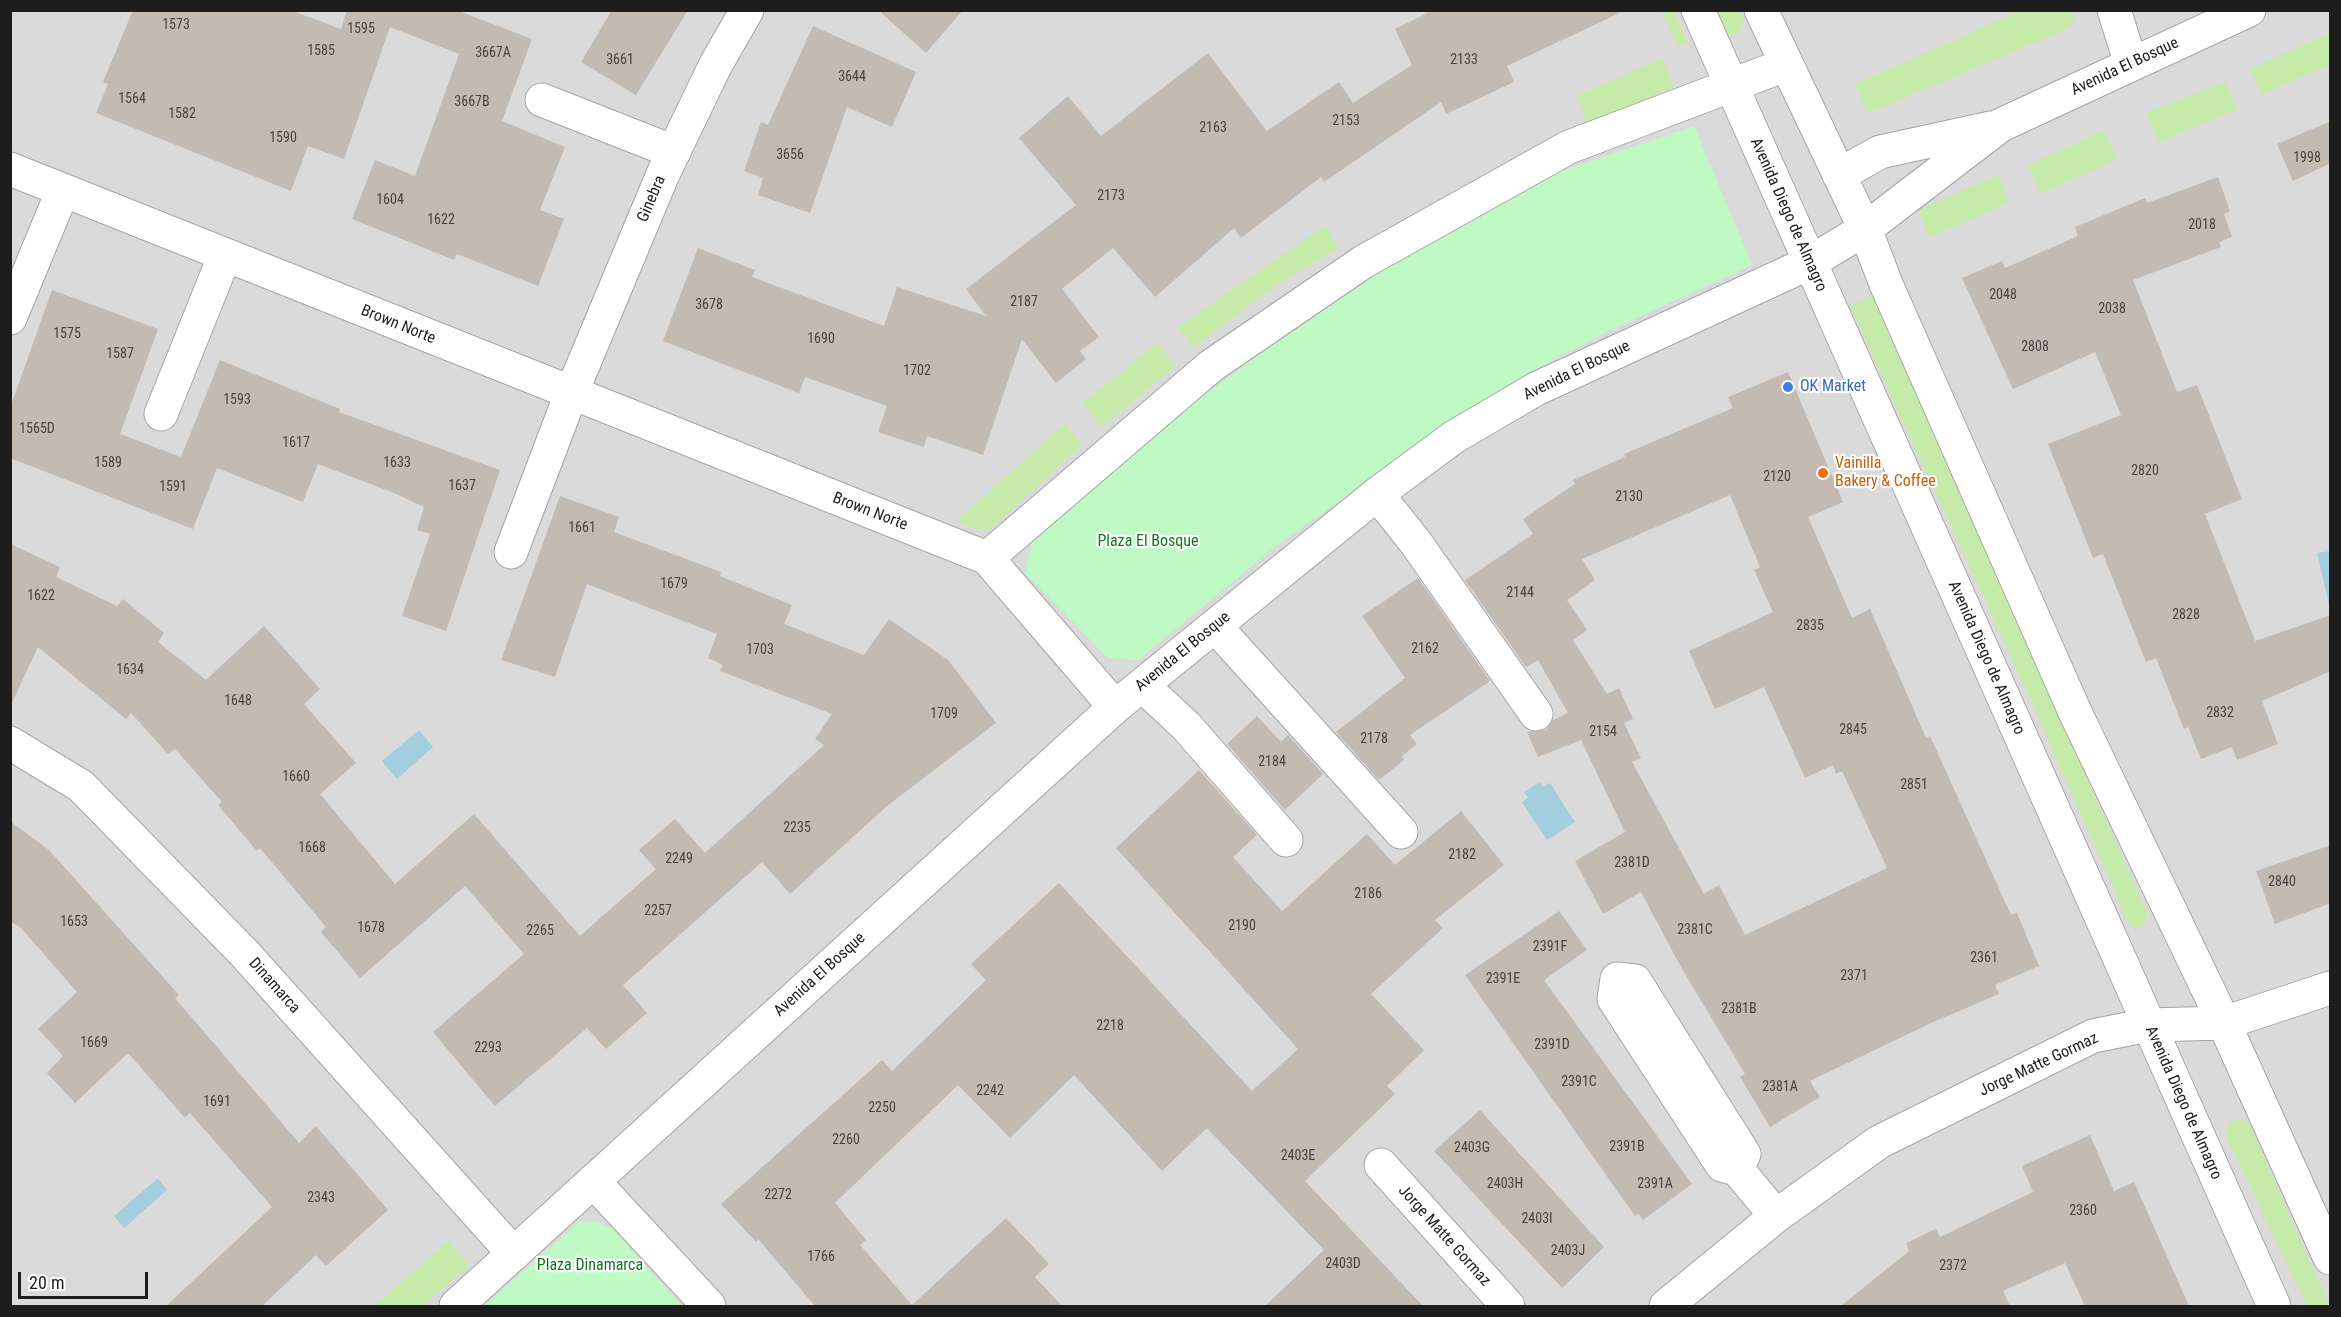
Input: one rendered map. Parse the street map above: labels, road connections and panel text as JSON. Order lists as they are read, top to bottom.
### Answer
{
  "streets": {
    "street": [
      "Avenida El Bosque",
      "Ginebra",
      "Avenida Diego de Almagro",
      "Brown Norte",
      "Dinamarca",
      "Jorge Matte Gormaz"
    ]
  },
  "crossings": [
    ["Avenida El Bosque", "Avenida Diego de Almagro"],
    ["Avenida El Bosque", "Brown Norte"],
    ["Avenida El Bosque", "Dinamarca"],
    ["Ginebra", "Brown Norte"],
    ["Avenida Diego de Almagro", "Jorge Matte Gormaz"]
  ],
  "parks": ["Plaza El Bosque", "Plaza Dinamarca"],
  "places": ["OK Market", "Vainilla Bakery & Coffee"],
  "house_numbers": [
    "1573",
    "1595",
    "1585",
    "3667A",
    "3661",
    "2133",
    "3644",
    "1564",
    "3667B",
    "1582",
    "2153",
    "2163",
    "1590",
    "3656",
    "1998",
    "2173",
    "1604",
    "1622",
    "2018",
    "2048",
    "2187",
    "3678",
    "2038",
    "1575",
    "1690",
    "2808",
    "1587",
    "1702",
    "1593",
    "1565D",
    "1617",
    "1589",
    "1633",
    "2820",
    "2120",
    "1637",
    "1591",
    "2130",
    "1661",
    "1679",
    "2144",
    "1622",
    "2828",
    "2835",
    "2162",
    "1703",
    "1634",
    "1648",
    "2832",
    "1709",
    "2845",
    "2154",
    "2178",
    "2184",
    "1660",
    "2851",
    "2235",
    "1668",
    "2182",
    "2249",
    "2381D",
    "2840",
    "2186",
    "2257",
    "1653",
    "2190",
    "1678",
    "2381C",
    "2265",
    "2391F",
    "2361",
    "2371",
    "2391E",
    "2381B",
    "2218",
    "1669",
    "2391D",
    "2293",
    "2391C",
    "2381A",
    "2242",
    "1691",
    "2250",
    "2260",
    "2391B",
    "2403G",
    "2403E",
    "2403H",
    "2391A",
    "2272",
    "2343",
    "2360",
    "2403I",
    "2403J",
    "1766",
    "2403D",
    "2372"
  ],
  "scale_bar": "20 m"
}
